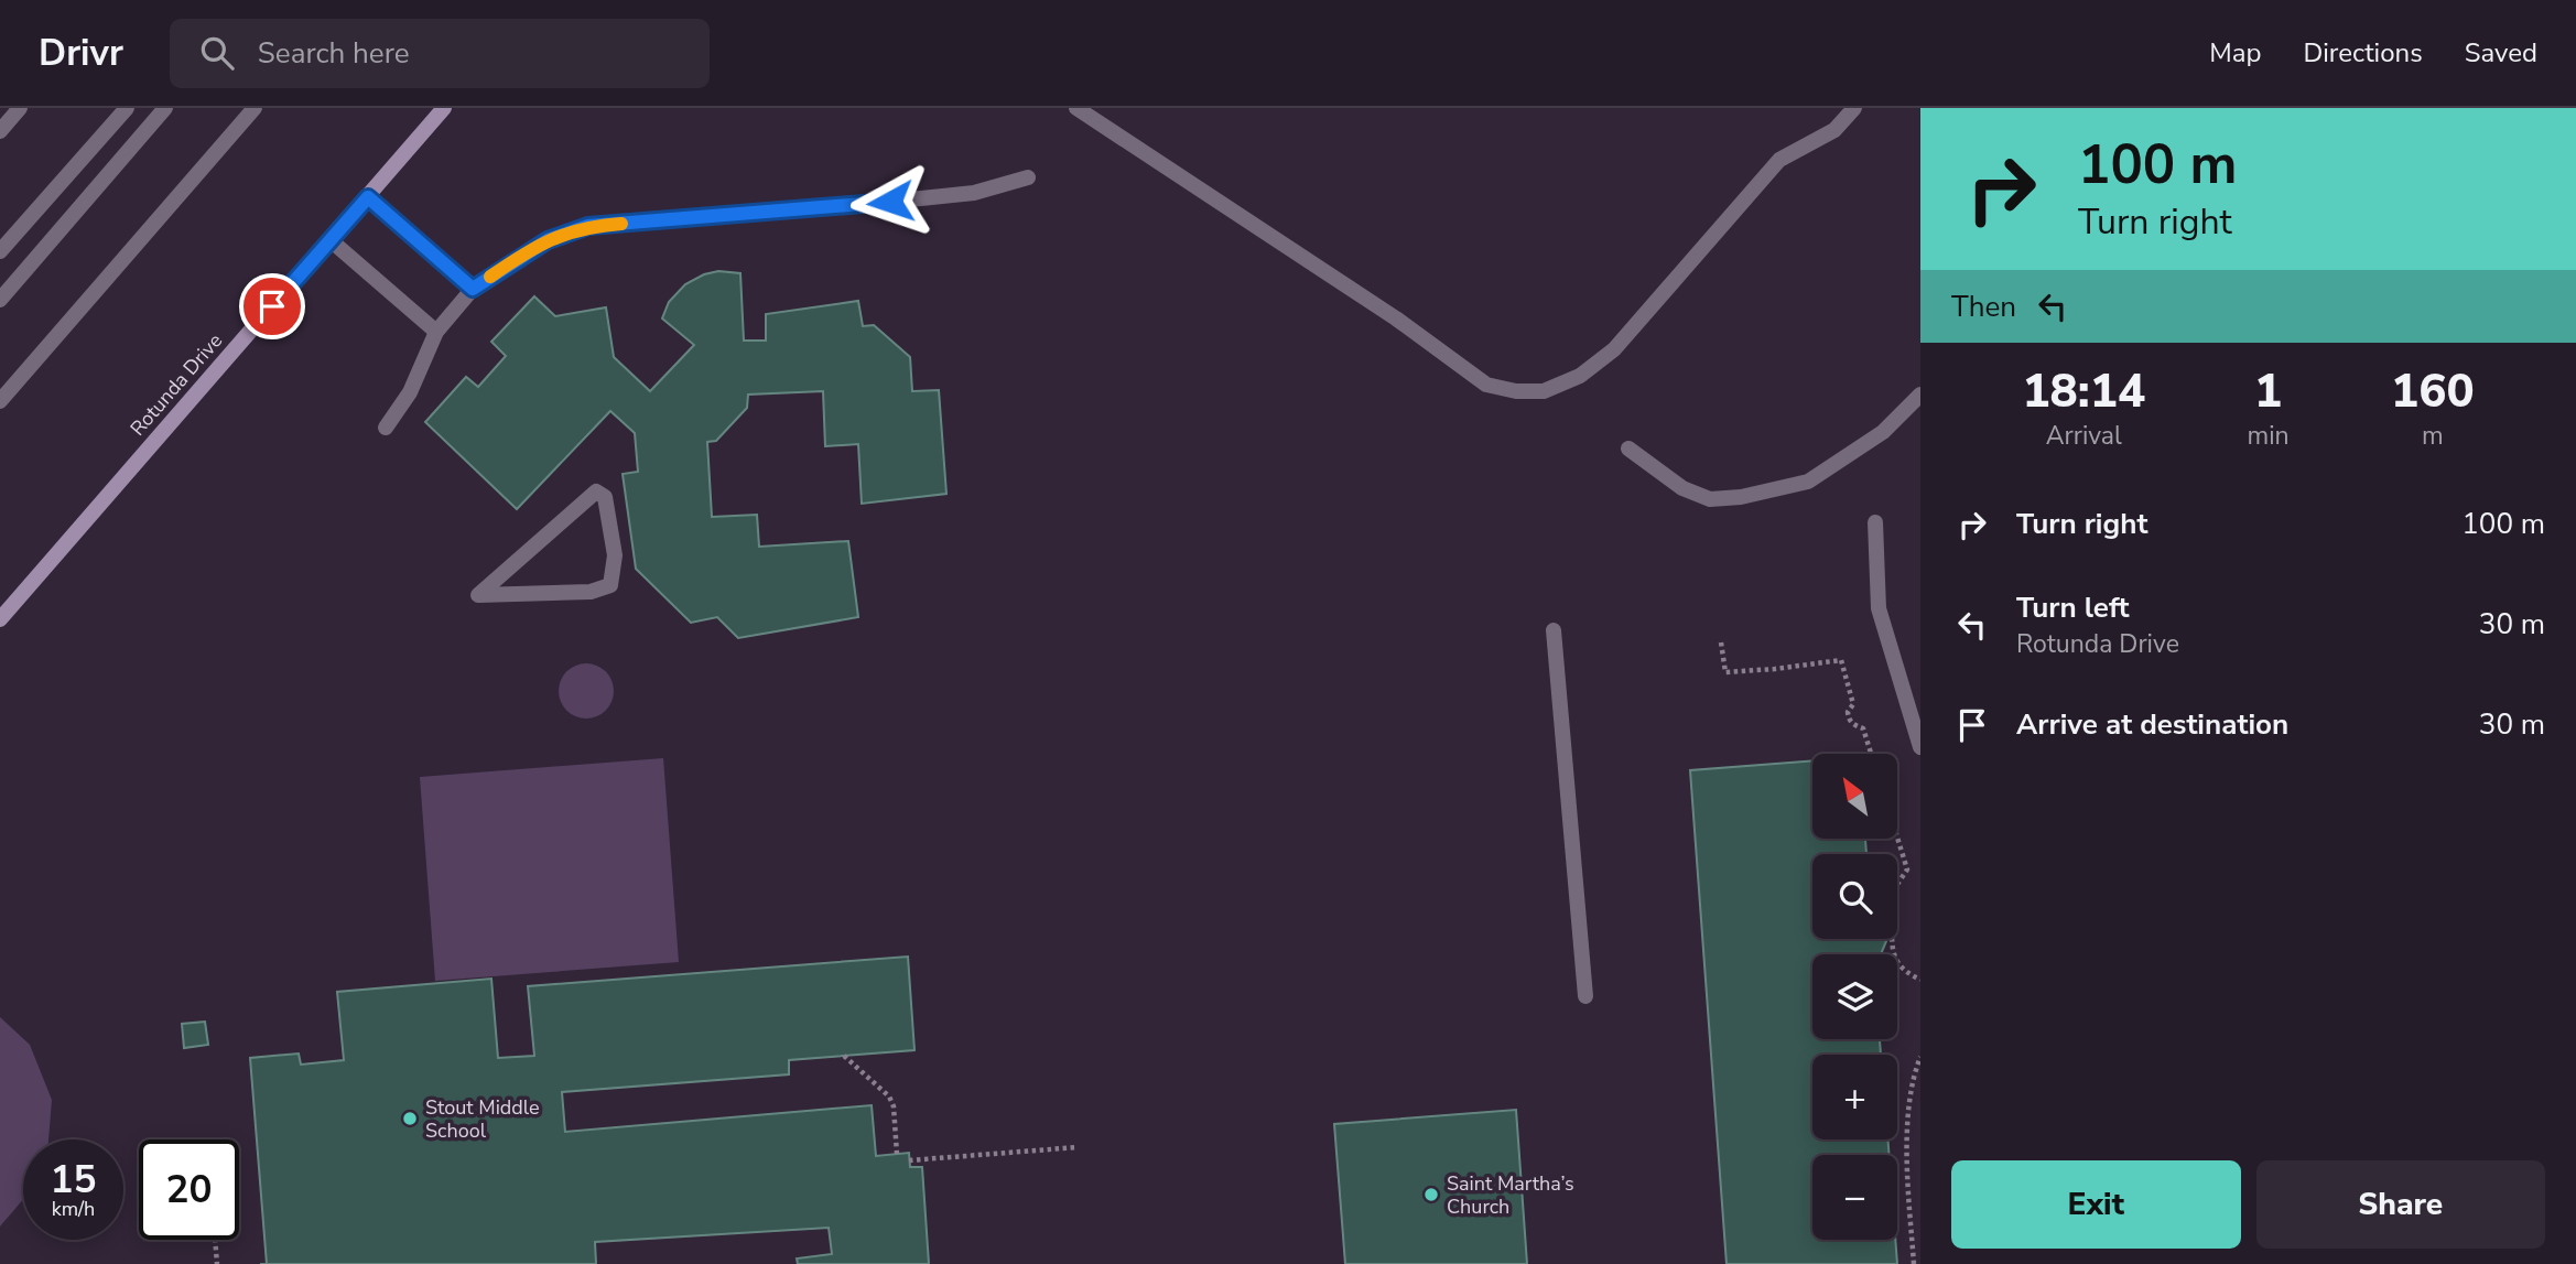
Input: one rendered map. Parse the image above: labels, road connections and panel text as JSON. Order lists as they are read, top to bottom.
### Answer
{
  "streets": {
    "main road": ["Rotunda Drive"]
  },
  "places": ["Stout Middle School", "Saint Martha’s Church"],
  "north": "top left",
  "page": {
    "header": "Drivr",
    "search": "Search here",
    "nav": ["Map", "Directions", "Saved"],
    "turn": ["100 m", "Turn right"],
    "then": "Then",
    "eta": [
      "18:14",
      "Arrival",
      "1",
      "min",
      "160",
      "m"
    ],
    "list": [
      {
        "name": "Turn right",
        "value": "100 m"
      },
      {
        "name": "Turn left",
        "note": "Rotunda Drive",
        "value": "30 m"
      },
      {
        "name": "Arrive at destination",
        "value": "30 m"
      }
    ],
    "map_buttons": ["+", "−"],
    "speed": "15 km/h",
    "limit": "20",
    "buttons": ["Exit", "Share"]
  }
}
